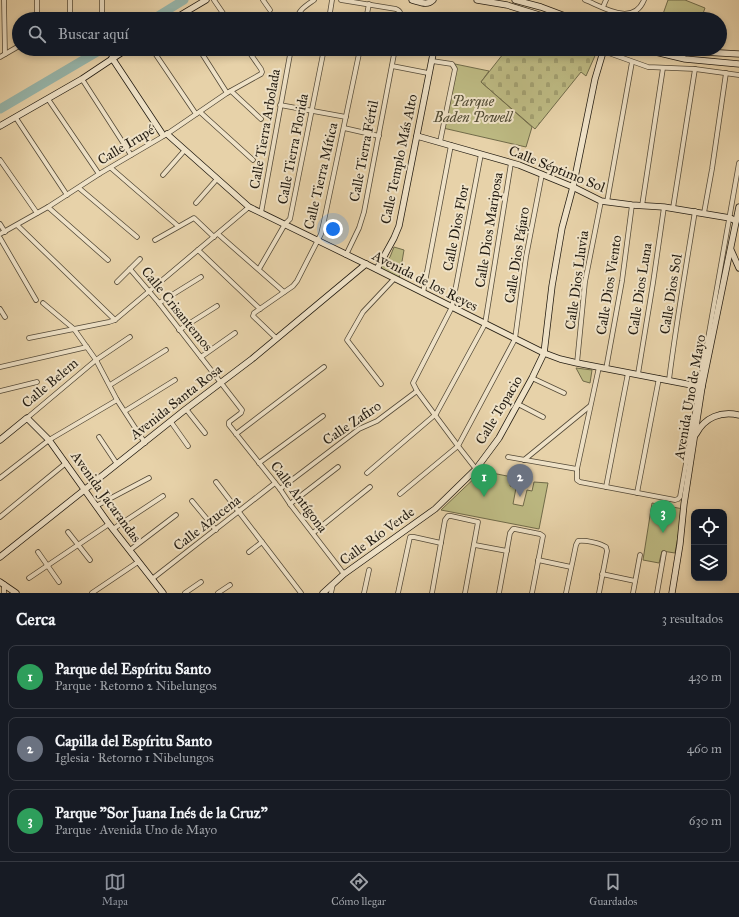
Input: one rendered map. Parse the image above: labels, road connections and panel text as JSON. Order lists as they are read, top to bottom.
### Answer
{
  "streets": {
    "street": [
      "Calle Tierra Arbolada",
      "Calle Irupé",
      "Calle Tierra Florida",
      "Calle Tierra Fértil",
      "Calle Templo Más Alto",
      "Calle Séptimo Sol",
      "Calle Tierra Mítica",
      "Calle Dios Flor",
      "Calle Dios Mariposa",
      "Calle Dios Pájaro",
      "Calle Dios Lluvia",
      "Avenida de los Reyes",
      "Calle Dios Viento",
      "Calle Dios Luna",
      "Calle Dios Sol",
      "Calle Crisantemos",
      "Calle Belem",
      "Avenida Uno de Mayo",
      "Avenida Santa Rosa",
      "Calle Topacio",
      "Calle Zafiro",
      "Avenida Jacarandas",
      "Calle Antígona",
      "Calle Azucena",
      "Calle Río Verde"
    ]
  },
  "crossings": [
    ["Calle Tierra Arbolada", "Avenida de los Reyes"],
    ["Calle Irupé", "Avenida de los Reyes"],
    ["Calle Tierra Florida", "Avenida de los Reyes"],
    ["Calle Tierra Fértil", "Avenida de los Reyes"],
    ["Calle Templo Más Alto", "Calle Séptimo Sol"],
    ["Calle Templo Más Alto", "Avenida de los Reyes"],
    ["Calle Séptimo Sol", "Calle Dios Flor"],
    ["Calle Séptimo Sol", "Calle Dios Mariposa"],
    ["Calle Séptimo Sol", "Calle Dios Pájaro"],
    ["Calle Séptimo Sol", "Calle Dios Lluvia"],
    ["Calle Séptimo Sol", "Calle Dios Viento"],
    ["Calle Séptimo Sol", "Calle Dios Luna"],
    ["Calle Séptimo Sol", "Calle Dios Sol"],
    ["Calle Séptimo Sol", "Avenida Uno de Mayo"],
    ["Calle Séptimo Sol", "Calle Topacio"],
    ["Calle Tierra Mítica", "Avenida de los Reyes"],
    ["Calle Dios Flor", "Avenida de los Reyes"],
    ["Calle Dios Mariposa", "Avenida de los Reyes"],
    ["Calle Dios Pájaro", "Avenida de los Reyes"],
    ["Calle Dios Lluvia", "Avenida de los Reyes"],
    ["Avenida de los Reyes", "Calle Dios Viento"],
    ["Avenida de los Reyes", "Calle Dios Luna"],
    ["Avenida de los Reyes", "Calle Dios Sol"],
    ["Avenida de los Reyes", "Avenida Uno de Mayo"],
    ["Avenida de los Reyes", "Avenida Santa Rosa"],
    ["Avenida de los Reyes", "Calle Topacio"],
    ["Calle Crisantemos", "Avenida Santa Rosa"],
    ["Calle Crisantemos", "Calle Antígona"],
    ["Calle Belem", "Avenida Jacarandas"],
    ["Avenida Santa Rosa", "Avenida Jacarandas"],
    ["Avenida Santa Rosa", "Calle Antígona"],
    ["Calle Topacio", "Calle Río Verde"],
    ["Calle Zafiro", "Calle Antígona"],
    ["Avenida Jacarandas", "Calle Azucena"],
    ["Calle Antígona", "Calle Azucena"],
    ["Calle Antígona", "Calle Río Verde"]
  ],
  "parks": ["Parque Baden Powell"],
  "page": {
    "search": "Buscar aquí",
    "pins": ["1", "2", "3"],
    "heading": ["Cerca", "3 resultados"],
    "list": [
      {
        "mark": "1",
        "name": "Parque del Espíritu Santo",
        "note": "Parque · Retorno 2 Nibelungos",
        "value": "430 m"
      },
      {
        "mark": "2",
        "name": "Capilla del Espíritu Santo",
        "note": "Iglesia · Retorno 1 Nibelungos",
        "value": "460 m"
      },
      {
        "mark": "3",
        "name": "Parque \"Sor Juana Inés de la Cruz\"",
        "note": "Parque · Avenida Uno de Mayo",
        "value": "630 m"
      }
    ],
    "nav": ["Mapa", "Cómo llegar", "Guardados"]
  }
}
